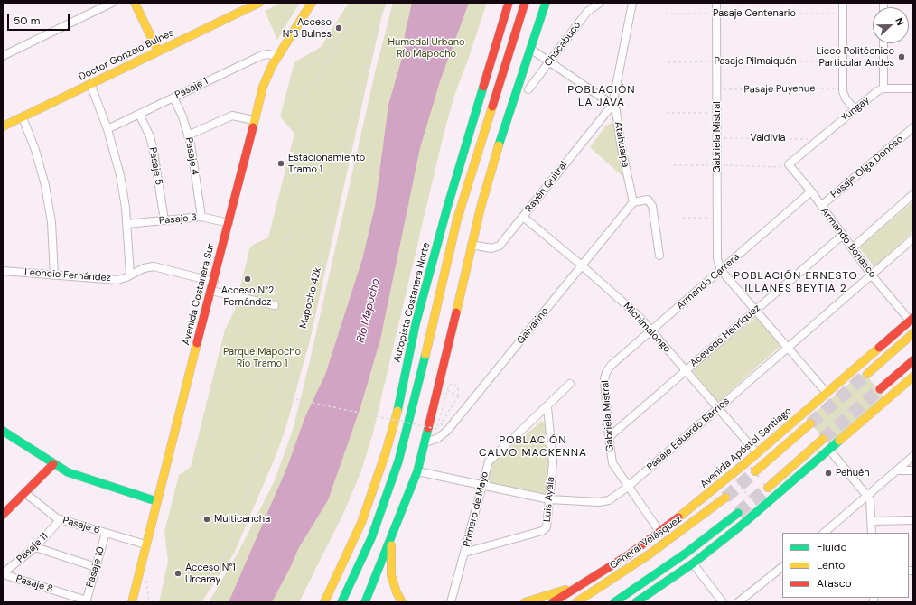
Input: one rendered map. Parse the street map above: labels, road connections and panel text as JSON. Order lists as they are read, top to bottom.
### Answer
{
  "streets": {
    "main road": [
      "Doctor Gonzalo Bulnes",
      "Avenida Costanera Sur",
      "Autopista Costanera Norte",
      "Avenida Apóstol Santiago",
      "General Velásquez"
    ],
    "street": [
      "Chacabuco",
      "Pasaje 1",
      "Yungay",
      "Gabriela Mistral",
      "Atahualpa",
      "Pasaje 4",
      "Pasaje 5",
      "Pasaje Olga Donoso",
      "Rayén Quitral",
      "Pasaje 3",
      "Armando Bonasco",
      "Leoncio Fernández",
      "Armando Carrera",
      "Galvarino",
      "Michimalongo",
      "Acevedo Henríquez",
      "Pasaje Eduardo Barrios",
      "Luis Ayala",
      "Primero de Mayo",
      "Pasaje 6",
      "Pasaje 11",
      "Pasaje 10",
      "Pasaje 8"
    ],
    "path": [
      "Pasaje Centenario",
      "Pasaje Pilmaiquén",
      "Pasaje Puyehue",
      "Valdivia",
      "Mapocho 42k"
    ]
  },
  "crossings": [
    ["Pasaje Centenario", "Gabriela Mistral"],
    ["Pasaje Pilmaiquén", "Gabriela Mistral"],
    ["Pasaje 1", "Pasaje 4"],
    ["Pasaje 1", "Pasaje 5"],
    ["Pasaje 1", "Avenida Costanera Sur"],
    ["Pasaje Puyehue", "Gabriela Mistral"],
    ["Yungay", "Valdivia"],
    ["Yungay", "Armando Bonasco"],
    ["Gabriela Mistral", "Valdivia"],
    ["Gabriela Mistral", "Armando Carrera"],
    ["Gabriela Mistral", "Acevedo Henríquez"],
    ["Gabriela Mistral", "Pasaje Eduardo Barrios"],
    ["Gabriela Mistral", "Avenida Apóstol Santiago"],
    ["Atahualpa", "Rayén Quitral"],
    ["Atahualpa", "Galvarino"],
    ["Pasaje 4", "Pasaje 3"],
    ["Pasaje 5", "Pasaje 3"],
    ["Pasaje Olga Donoso", "Armando Bonasco"],
    ["Rayén Quitral", "Michimalongo"],
    ["Pasaje 3", "Avenida Costanera Sur"],
    ["Armando Bonasco", "Armando Carrera"],
    ["Armando Bonasco", "Acevedo Henríquez"],
    ["Armando Bonasco", "Pasaje Eduardo Barrios"],
    ["Armando Bonasco", "Avenida Apóstol Santiago"],
    ["Leoncio Fernández", "Avenida Costanera Sur"],
    ["Armando Carrera", "Michimalongo"],
    ["Avenida Costanera Sur", "Pasaje 6"],
    ["Galvarino", "Michimalongo"],
    ["Michimalongo", "Acevedo Henríquez"],
    ["Michimalongo", "Pasaje Eduardo Barrios"],
    ["Michimalongo", "Avenida Apóstol Santiago"],
    ["Pasaje Eduardo Barrios", "Luis Ayala"],
    ["Pasaje Eduardo Barrios", "Primero de Mayo"],
    ["Luis Ayala", "Primero de Mayo"],
    ["Pasaje 6", "Pasaje 11"],
    ["Pasaje 6", "Pasaje 10"],
    ["Pasaje 11", "Pasaje 8"],
    ["Pasaje 10", "Pasaje 8"]
  ],
  "districts": ["POBLACIÓN LA JAVA", "POBLACIÓN ERNESTO ILLANES BEYTIA 2", "POBLACIÓN CALVO MACKENNA"],
  "water": ["Río Mapocho"],
  "parks": ["Humedal Urbano Río Mapocho", "Parque Mapocho Río Tramo 1"],
  "places": [
    "Acceso N°3 Bulnes",
    "Liceo Politécnico Particular Andes",
    "Estacionamiento Tramo 1",
    "Acceso N°2 Fernández",
    "Pehuén",
    "Multicancha",
    "Acceso N°1 Urcaray"
  ],
  "legend": ["Fluido", "Lento", "Atasco"],
  "scale_bar": "50 m",
  "north": "right"
}
